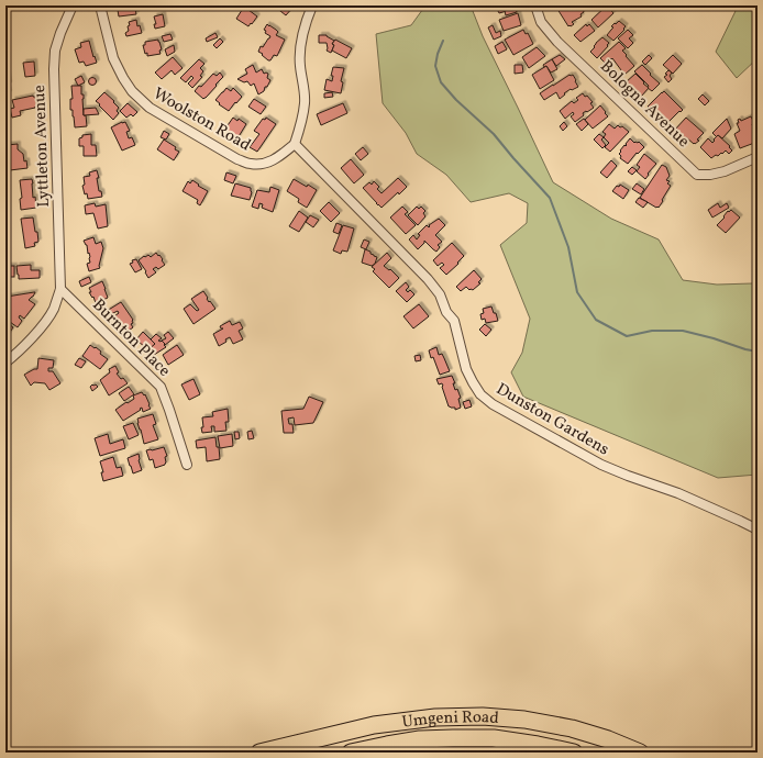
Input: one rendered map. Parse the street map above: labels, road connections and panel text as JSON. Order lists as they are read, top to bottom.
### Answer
{
  "streets": {
    "highway": ["Umgeni Road"],
    "street": [
      "Bologna Avenue",
      "Woolston Road",
      "Lyttleton Avenue",
      "Burnton Place",
      "Dunston Gardens"
    ]
  },
  "crossings": [
    ["Woolston Road", "Dunston Gardens"],
    ["Lyttleton Avenue", "Burnton Place"]
  ]
}
